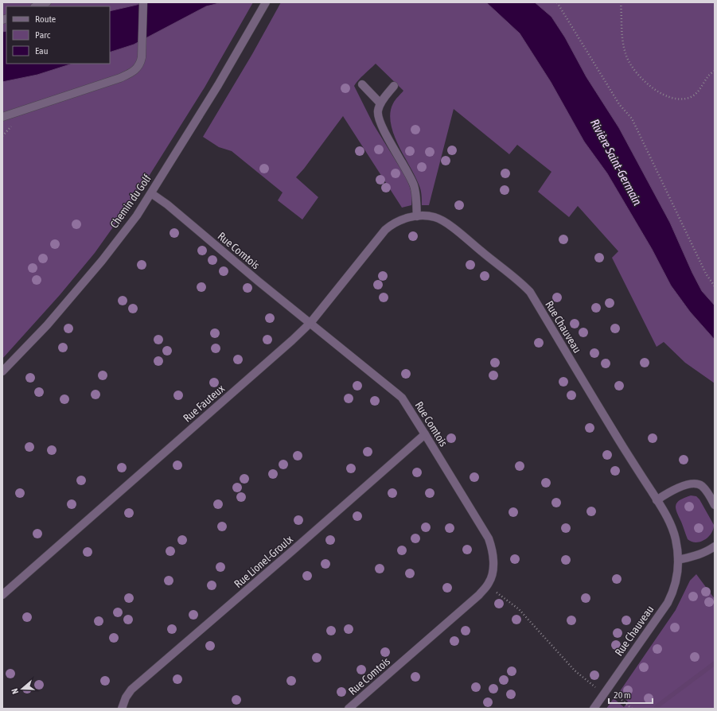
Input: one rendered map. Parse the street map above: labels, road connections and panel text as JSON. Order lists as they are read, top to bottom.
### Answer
{
  "streets": {
    "street": [
      "Chemin du Golf",
      "Rue Comtois",
      "Rue Chauveau",
      "Rue Fauteux",
      "Rue Lionel-Groulx"
    ]
  },
  "crossings": [
    ["Chemin du Golf", "Rue Comtois"],
    ["Rue Comtois", "Rue Fauteux"],
    ["Rue Comtois", "Rue Lionel-Groulx"],
    ["Rue Chauveau", "Rue Fauteux"]
  ],
  "water": ["Rivière Saint-Germain"],
  "legend": ["Route", "Parc", "Eau"],
  "scale_bar": "20 m",
  "north": "left"
}
